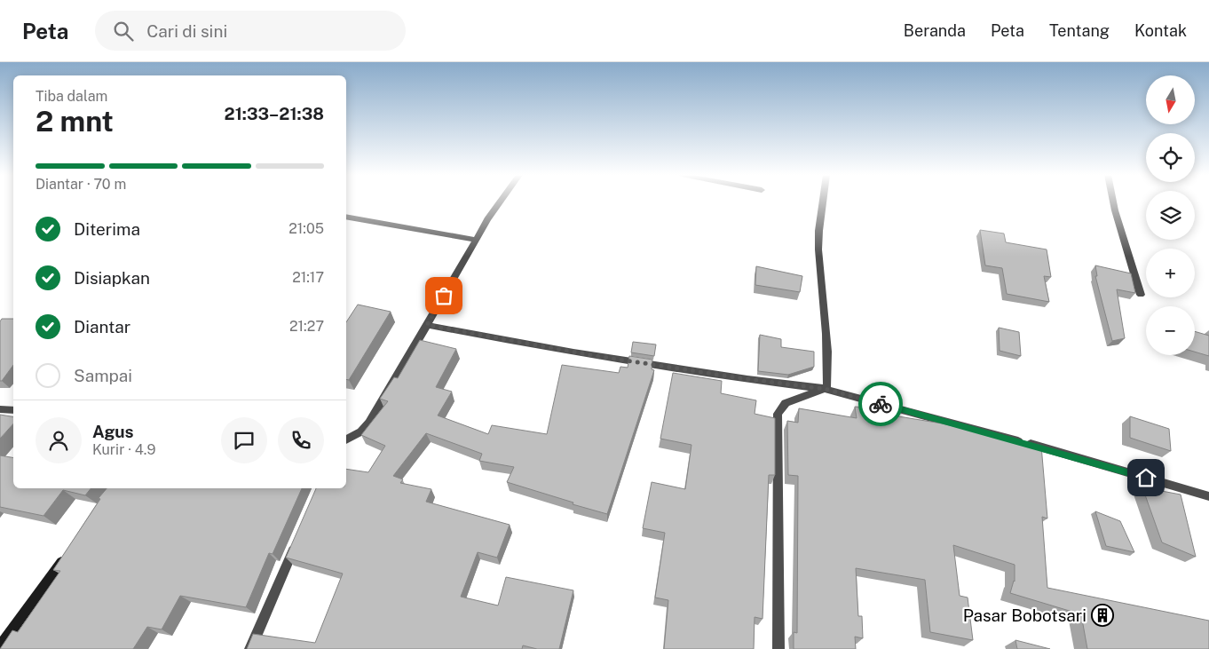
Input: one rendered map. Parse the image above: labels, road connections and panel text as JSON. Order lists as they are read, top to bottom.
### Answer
{
  "places": {
    "building": ["Pasar Bobotsari"]
  },
  "north": "bottom",
  "page": {
    "header": "Peta",
    "search": "Cari di sini",
    "nav": [
      "Beranda",
      "Peta",
      "Tentang",
      "Kontak"
    ],
    "map_buttons": ["+", "−"],
    "heading": ["2 mnt", "Tiba dalam", "21:33–21:38"],
    "panel": ["Agus", "Kurir · 4.9"],
    "bar": "Diantar · 70 m",
    "list": [
      ["Diterima", "21:05"],
      ["Disiapkan", "21:17"],
      ["Diantar", "21:27"],
      "Sampai"
    ]
  }
}
